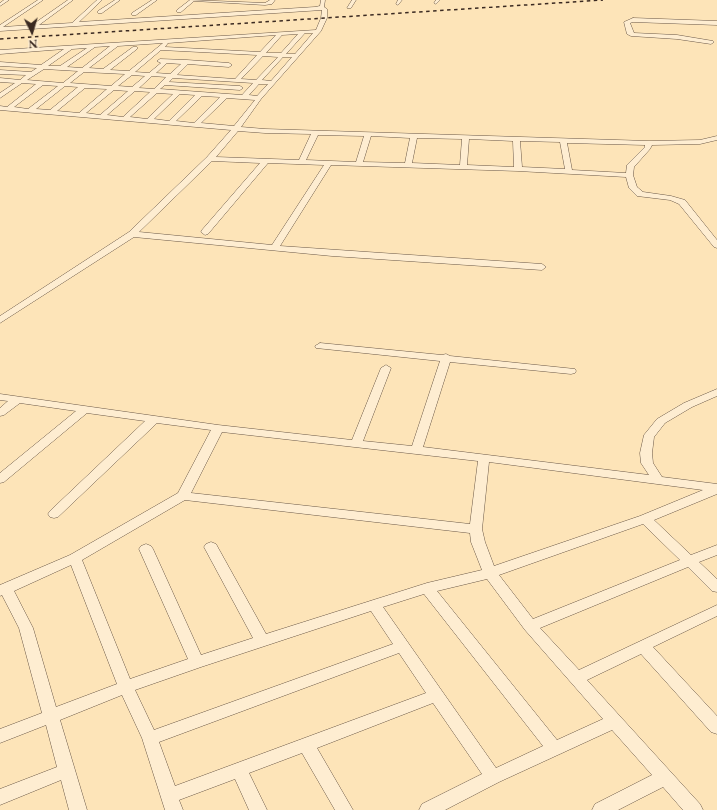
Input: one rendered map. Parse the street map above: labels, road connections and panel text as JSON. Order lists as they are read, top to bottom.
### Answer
{
  "north": "bottom"
}
